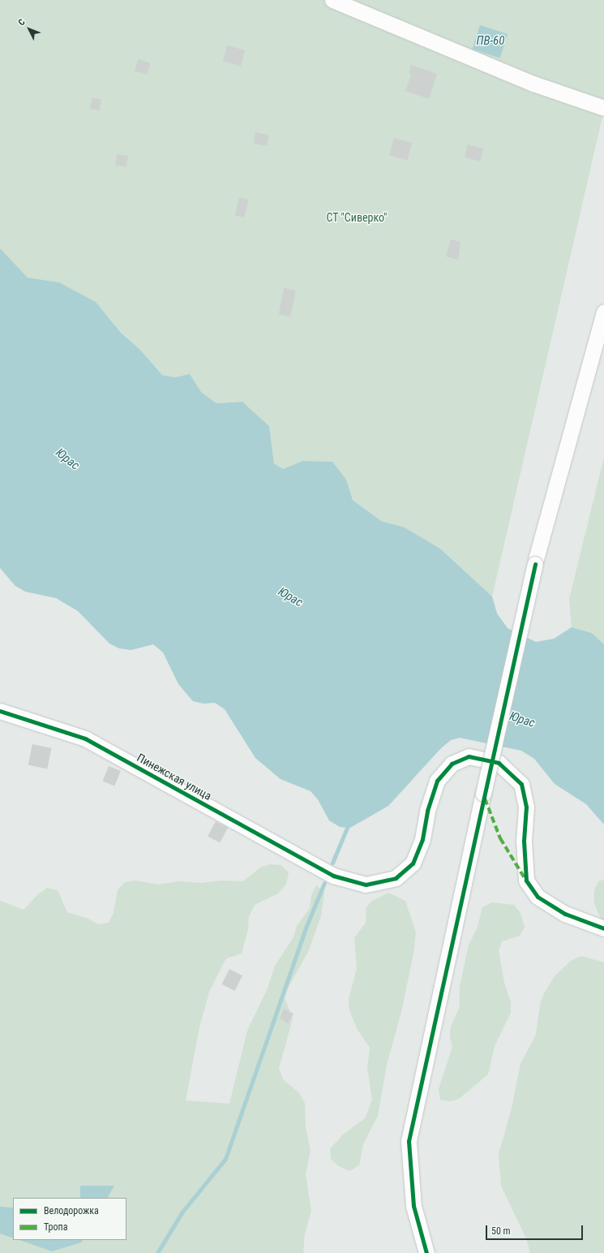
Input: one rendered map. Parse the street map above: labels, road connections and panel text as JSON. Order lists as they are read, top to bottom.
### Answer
{
  "streets": {
    "street": ["Пинежская улица"]
  },
  "water": ["ПВ-60", "Юрас"],
  "parks": ["СТ \"Сиверко\""],
  "legend": ["Велодорожка", "Тропа"],
  "scale_bar": "50 m",
  "north": "top left"
}
